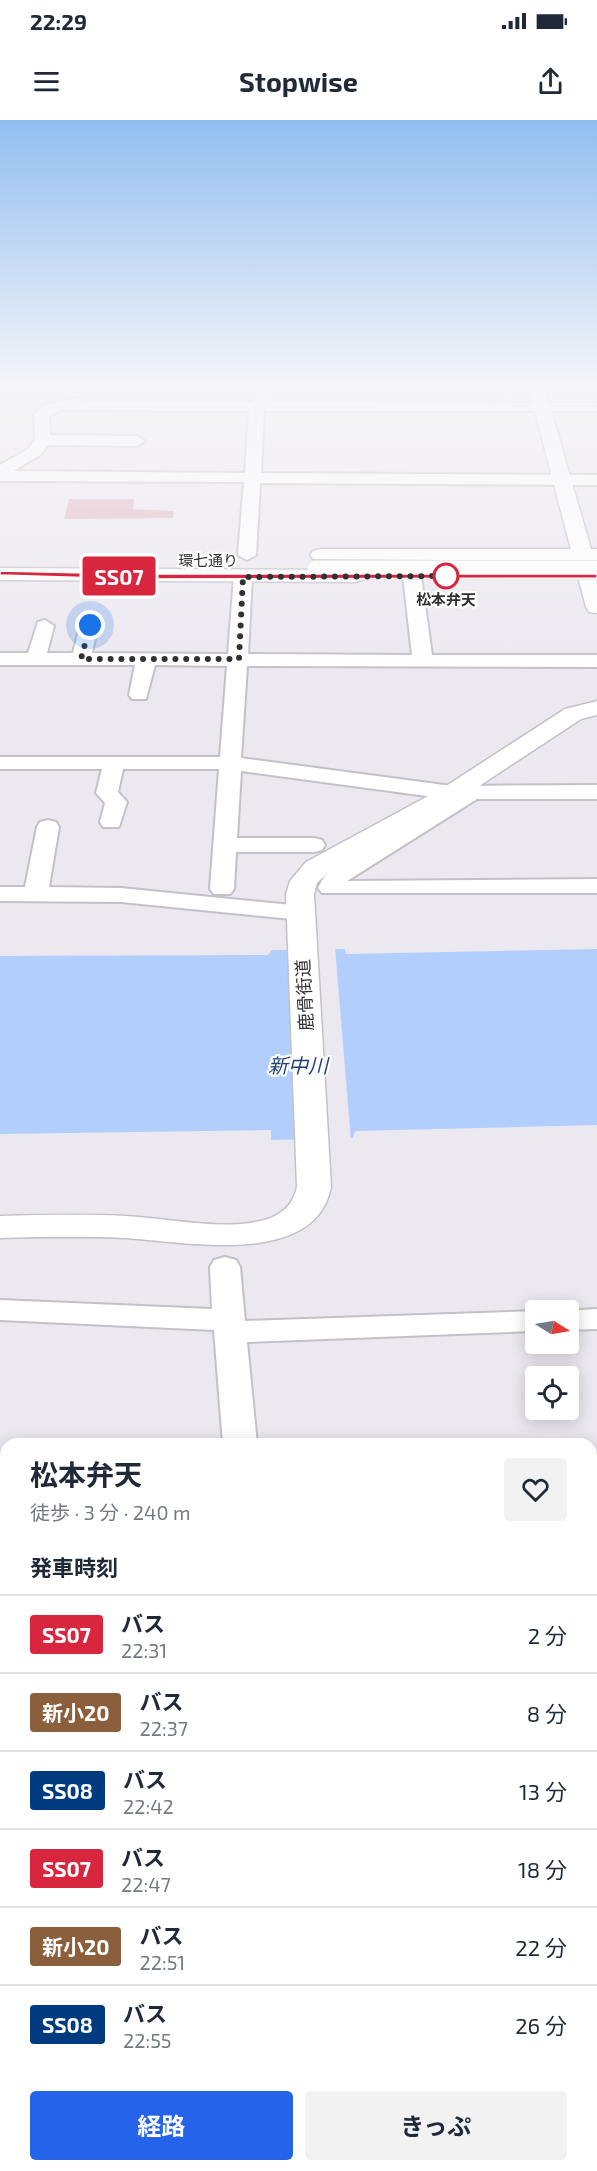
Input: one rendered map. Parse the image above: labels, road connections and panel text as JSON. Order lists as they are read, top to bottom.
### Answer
{
  "streets": {
    "main road": ["環七通り", "鹿骨街道"]
  },
  "water": ["新中川"],
  "places": ["松本弁天"],
  "lines": ["bus line SS07"],
  "north": "right",
  "page": {
    "status": "22:29",
    "header": "Stopwise",
    "on_map": "SS07",
    "heading": [
      ["松本弁天", "徒歩 · 3 分 · 240 m"],
      "発車時刻"
    ],
    "list": [
      {
        "mark": "SS07",
        "name": "バス",
        "note": "22:31",
        "value": "2 分"
      },
      {
        "mark": "新小20",
        "name": "バス",
        "note": "22:37",
        "value": "8 分"
      },
      {
        "mark": "SS08",
        "name": "バス",
        "note": "22:42",
        "value": "13 分"
      },
      {
        "mark": "SS07",
        "name": "バス",
        "note": "22:47",
        "value": "18 分"
      },
      {
        "mark": "新小20",
        "name": "バス",
        "note": "22:51",
        "value": "22 分"
      },
      {
        "mark": "SS08",
        "name": "バス",
        "note": "22:55",
        "value": "26 分"
      }
    ],
    "buttons": ["経路", "きっぷ"]
  }
}
